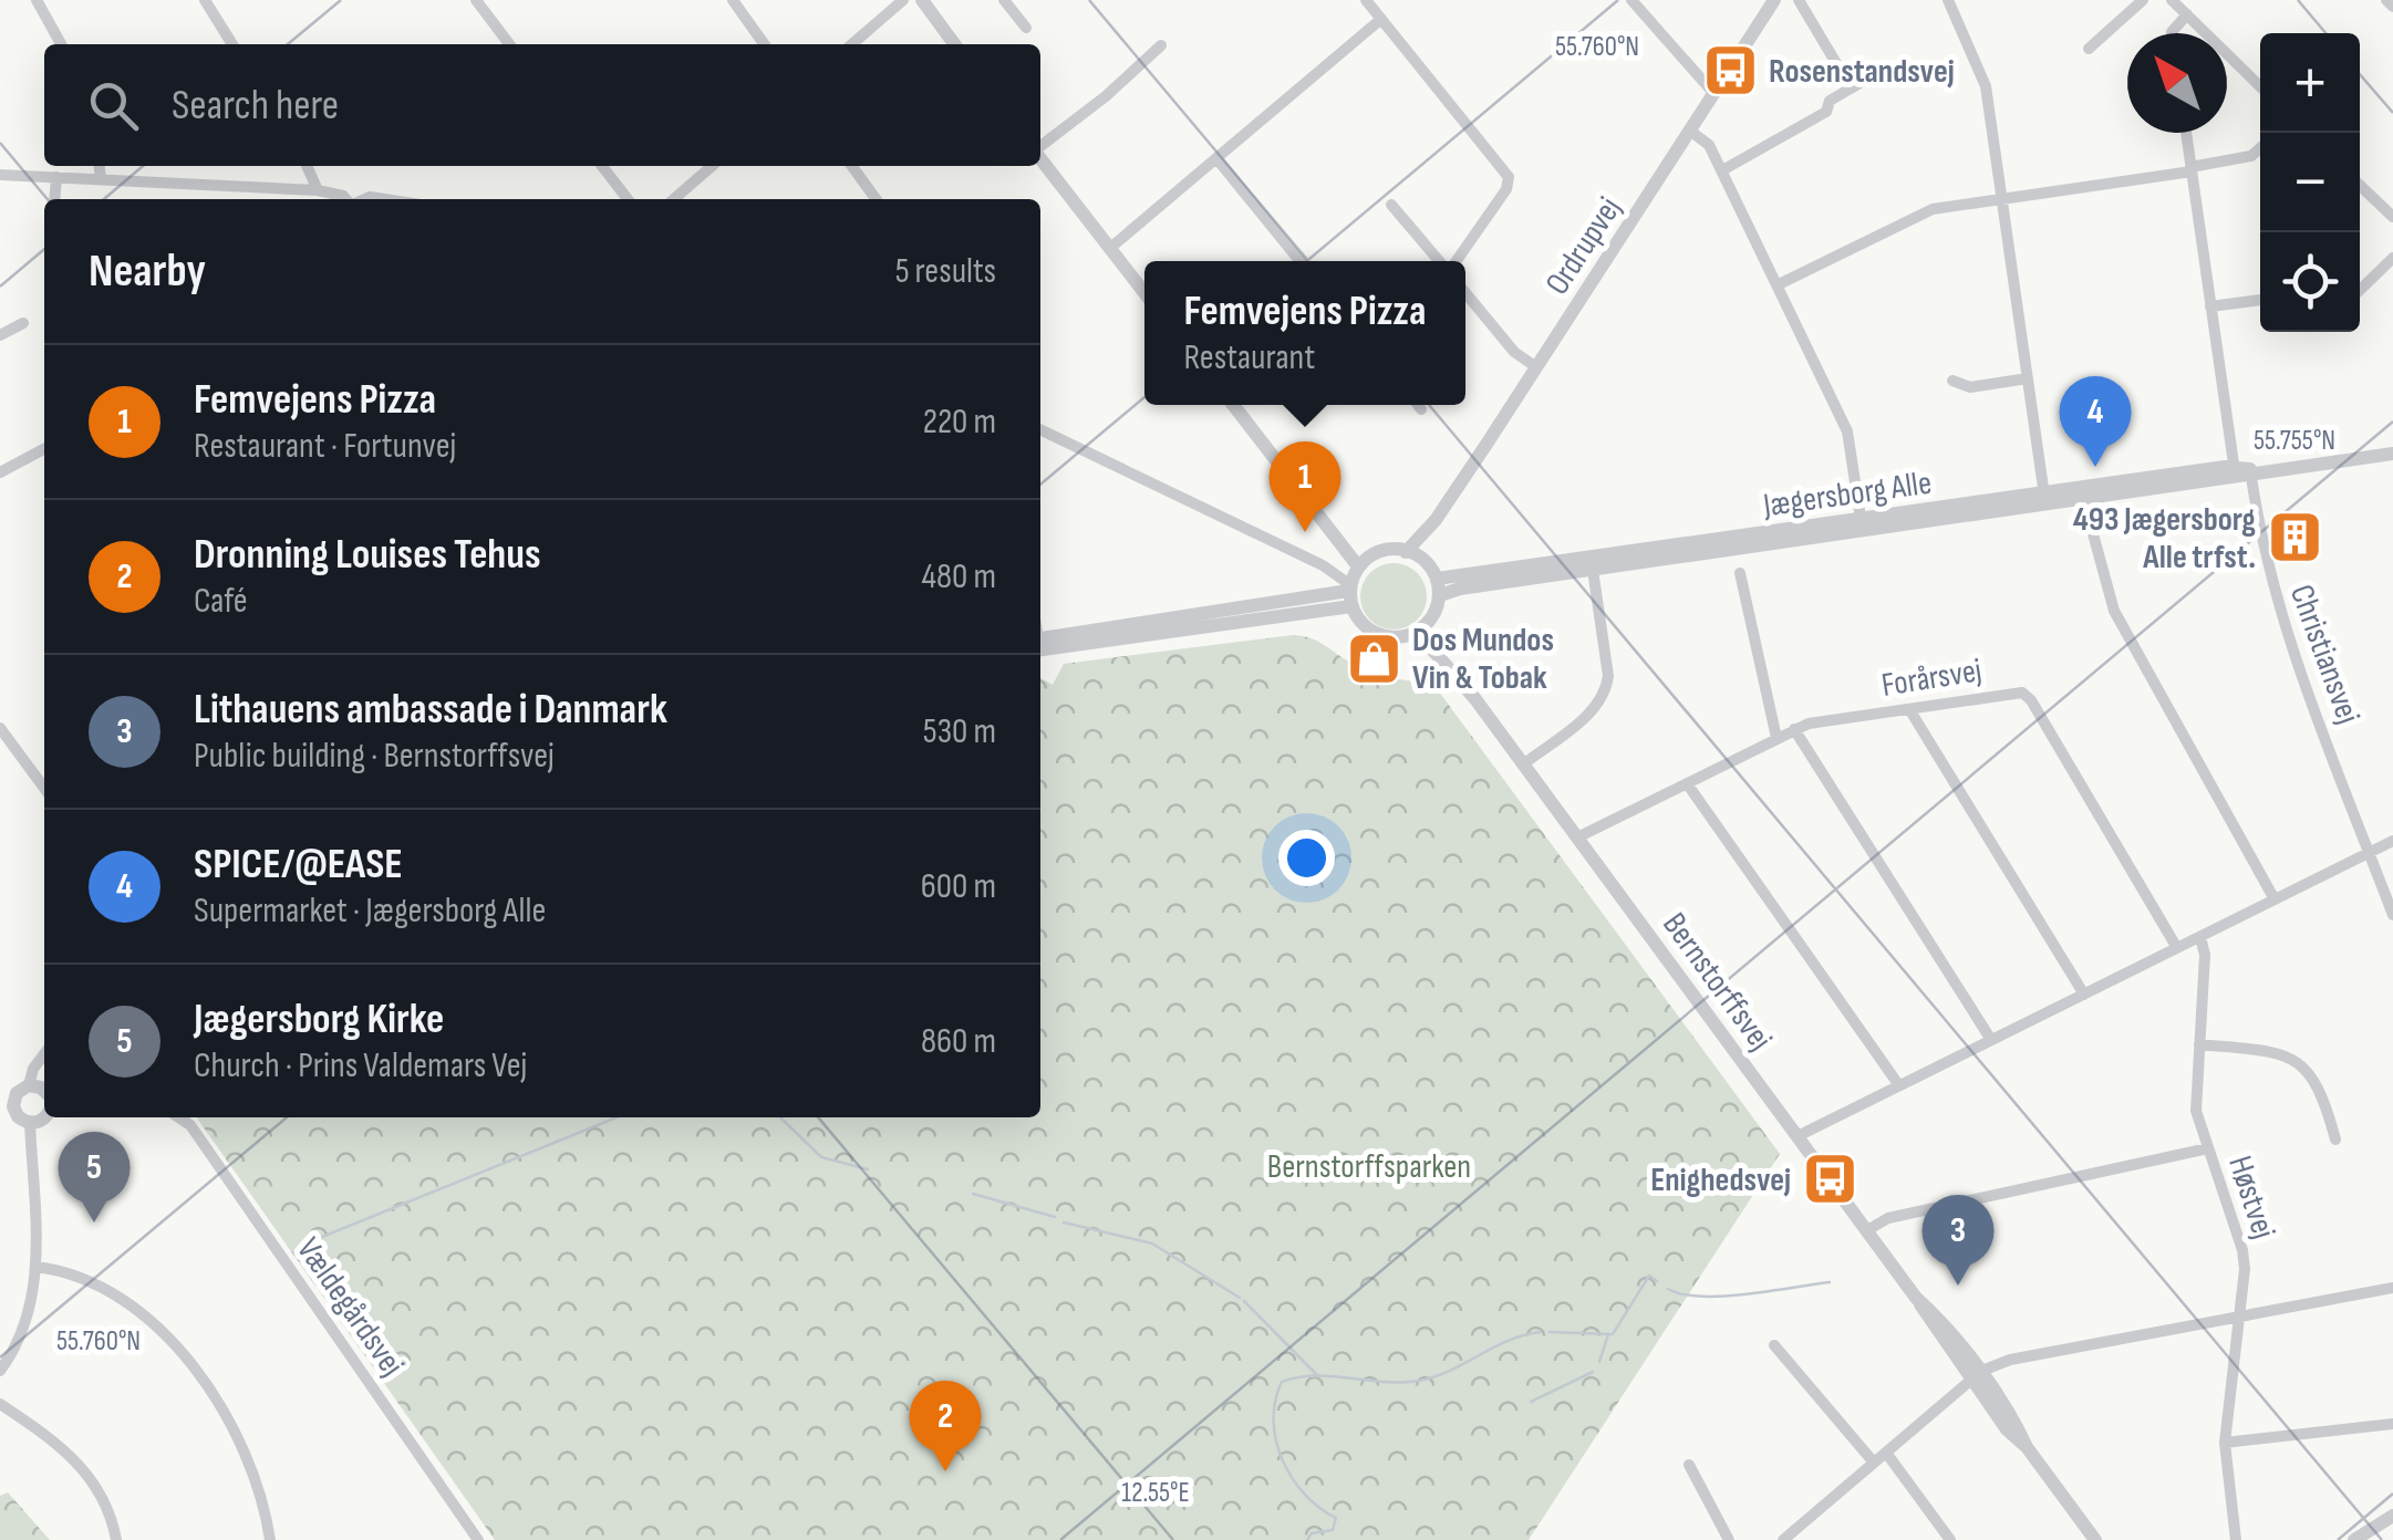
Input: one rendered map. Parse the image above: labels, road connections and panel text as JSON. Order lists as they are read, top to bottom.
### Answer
{
  "streets": {
    "street": [
      "Ordrupvej",
      "Jægersborg Alle",
      "Christiansvej",
      "Forårsvej",
      "Bernstorffsvej",
      "Høstvej",
      "Vældegårdsvej"
    ]
  },
  "crossings": [
    ["Ordrupvej", "Jægersborg Alle"],
    ["Ordrupvej", "Bernstorffsvej"],
    ["Jægersborg Alle", "Christiansvej"],
    ["Jægersborg Alle", "Bernstorffsvej"],
    ["Forårsvej", "Bernstorffsvej"]
  ],
  "parks": ["Bernstorffsparken"],
  "places": {
    "bus stop": ["Rosenstandsvej", "Enighedsvej"],
    "building": ["493 Jægersborg Alle trfst."],
    "shop": ["Dos Mundos Vin & Tobak"]
  },
  "north": "top left",
  "page": {
    "map_buttons": ["+", "−"],
    "search": "Search here",
    "heading": ["Nearby", "5 results"],
    "popup": ["Femvejens Pizza", "Restaurant"],
    "list": [
      {
        "mark": "1",
        "name": "Femvejens Pizza",
        "note": "Restaurant · Fortunvej",
        "value": "220 m"
      },
      {
        "mark": "2",
        "name": "Dronning Louises Tehus",
        "note": "Café",
        "value": "480 m"
      },
      {
        "mark": "3",
        "name": "Lithauens ambassade i Danmark",
        "note": "Public building · Bernstorffsvej",
        "value": "530 m"
      },
      {
        "mark": "4",
        "name": "SPICE/@EASE",
        "note": "Supermarket · Jægersborg Alle",
        "value": "600 m"
      },
      {
        "mark": "5",
        "name": "Jægersborg Kirke",
        "note": "Church · Prins Valdemars Vej",
        "value": "860 m"
      }
    ],
    "pins": [
      "4",
      "1",
      "5",
      "3",
      "2"
    ]
  },
  "coordinates": ["55.760°N", "55.755°N", "12.55°E"]
}
